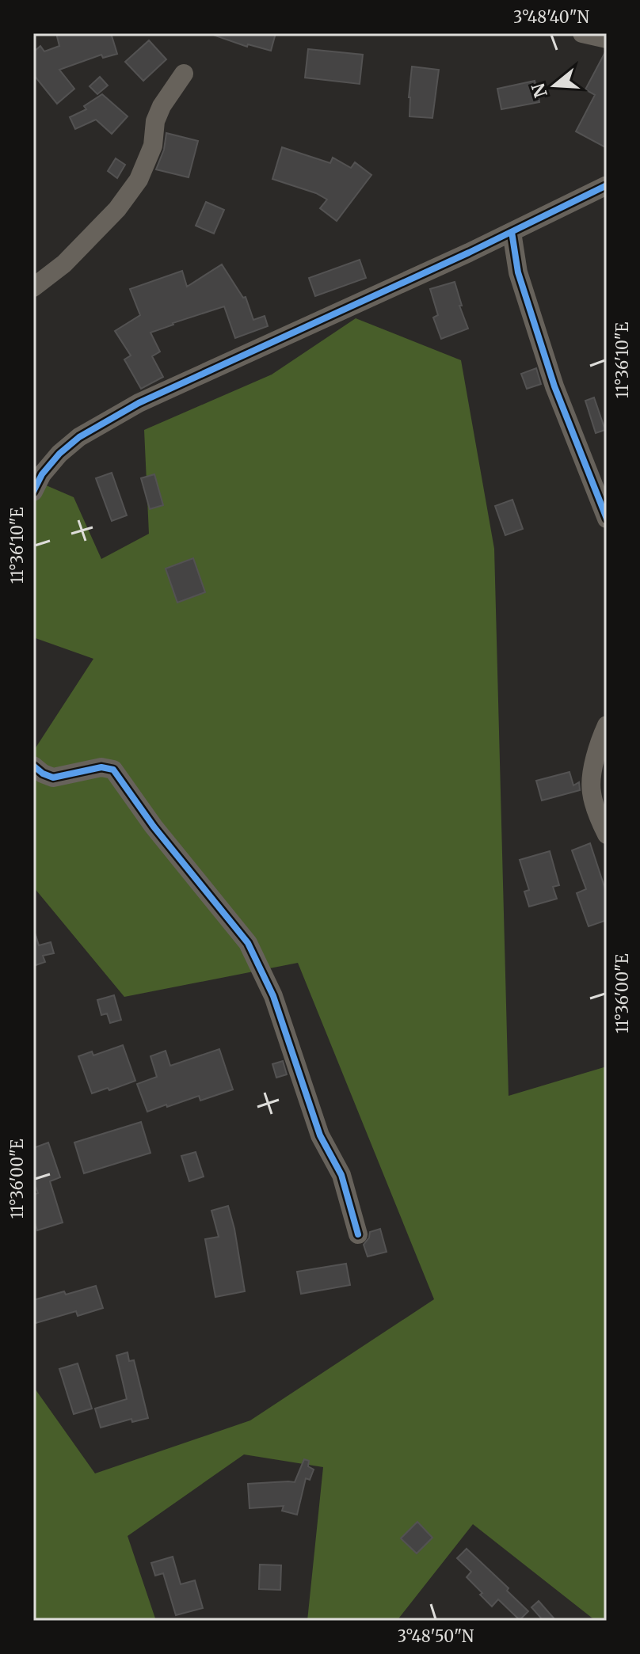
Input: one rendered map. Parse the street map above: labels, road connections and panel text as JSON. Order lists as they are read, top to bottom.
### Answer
{
  "north": "left",
  "coordinates": [
    "3°48'40\"N",
    "11°36'10\"E",
    "11°36'00\"E",
    "3°48'50\"N"
  ]
}
